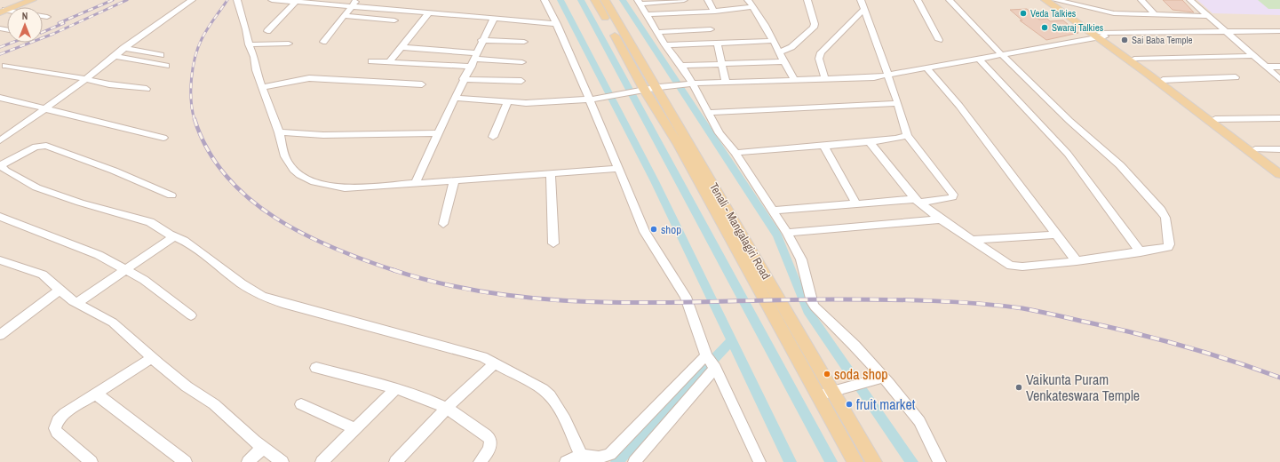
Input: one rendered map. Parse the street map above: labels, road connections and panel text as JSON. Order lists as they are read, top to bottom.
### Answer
{
  "streets": {
    "main road": ["Tenali - Mangalagiri Road"]
  },
  "places": [
    "Veda Talkies",
    "Swaraj Talkies",
    "Sai Baba Temple",
    "shop",
    "soda shop",
    "Vaikunta Puram Venkateswara Temple",
    "fruit market"
  ],
  "north": "top"
}
